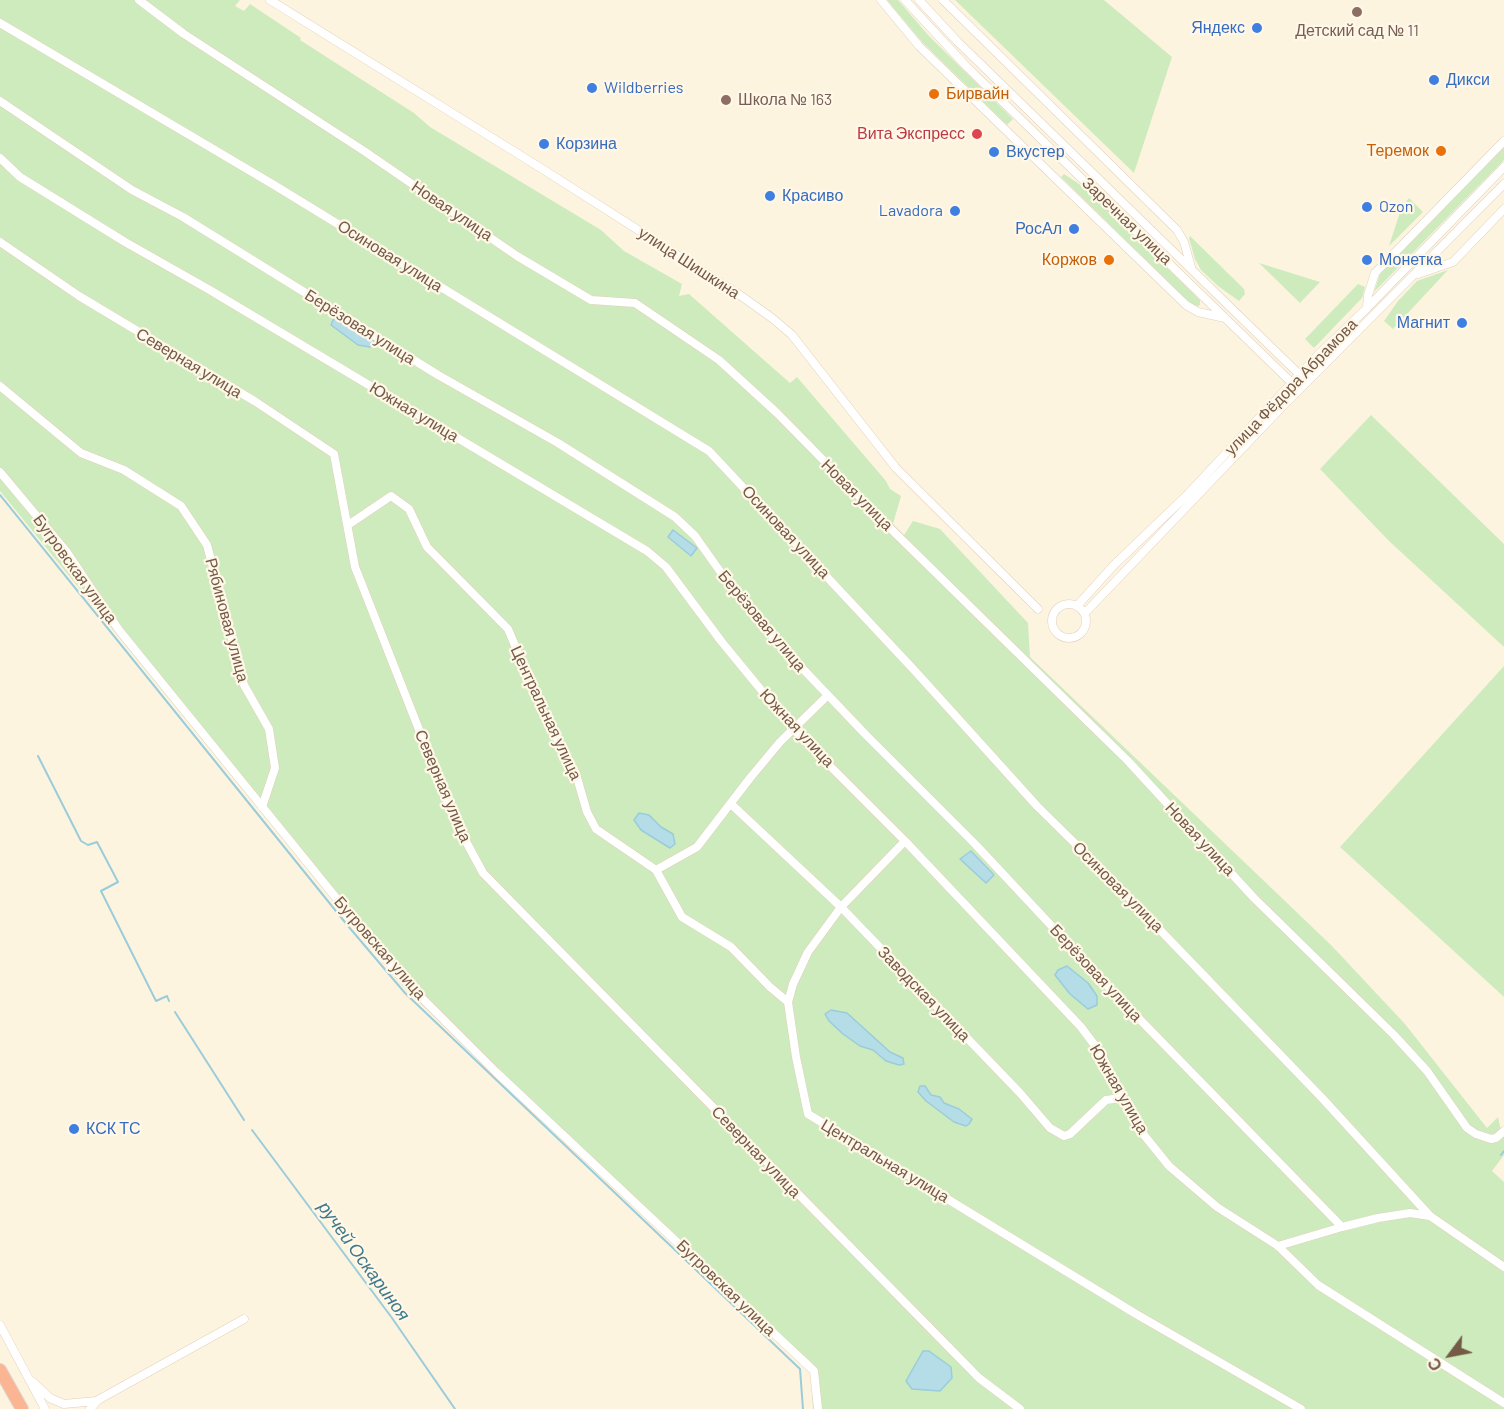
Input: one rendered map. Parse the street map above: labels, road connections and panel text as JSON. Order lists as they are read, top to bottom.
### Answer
{
  "streets": {
    "street": [
      "Новая улица",
      "Заречная улица",
      "Осиновая улица",
      "улица Шишкина",
      "Берёзовая улица",
      "Северная улица",
      "улица Фёдора Абрамова",
      "Южная улица",
      "Бугровская улица",
      "Рябиновая улица",
      "Центральная улица",
      "Заводская улица"
    ]
  },
  "crossings": [
    ["Заречная улица", "улица Фёдора Абрамова"],
    ["Северная улица", "Центральная улица"],
    ["Южная улица", "Заводская улица"],
    ["Бугровская улица", "Рябиновая улица"]
  ],
  "water": ["ручей Оскариноя"],
  "places": [
    "Детский сад № 11",
    "Яндекс",
    "Дикси",
    "Wildberries",
    "Бирвайн",
    "Школа № 163",
    "Вита Экспресс",
    "Корзина",
    "Теремок",
    "Вкустер",
    "Красиво",
    "Ozon",
    "Lavadora",
    "РосАл",
    "Коржов",
    "Монетка",
    "Магнит",
    "КСК ТС"
  ],
  "north": "bottom left"
}
